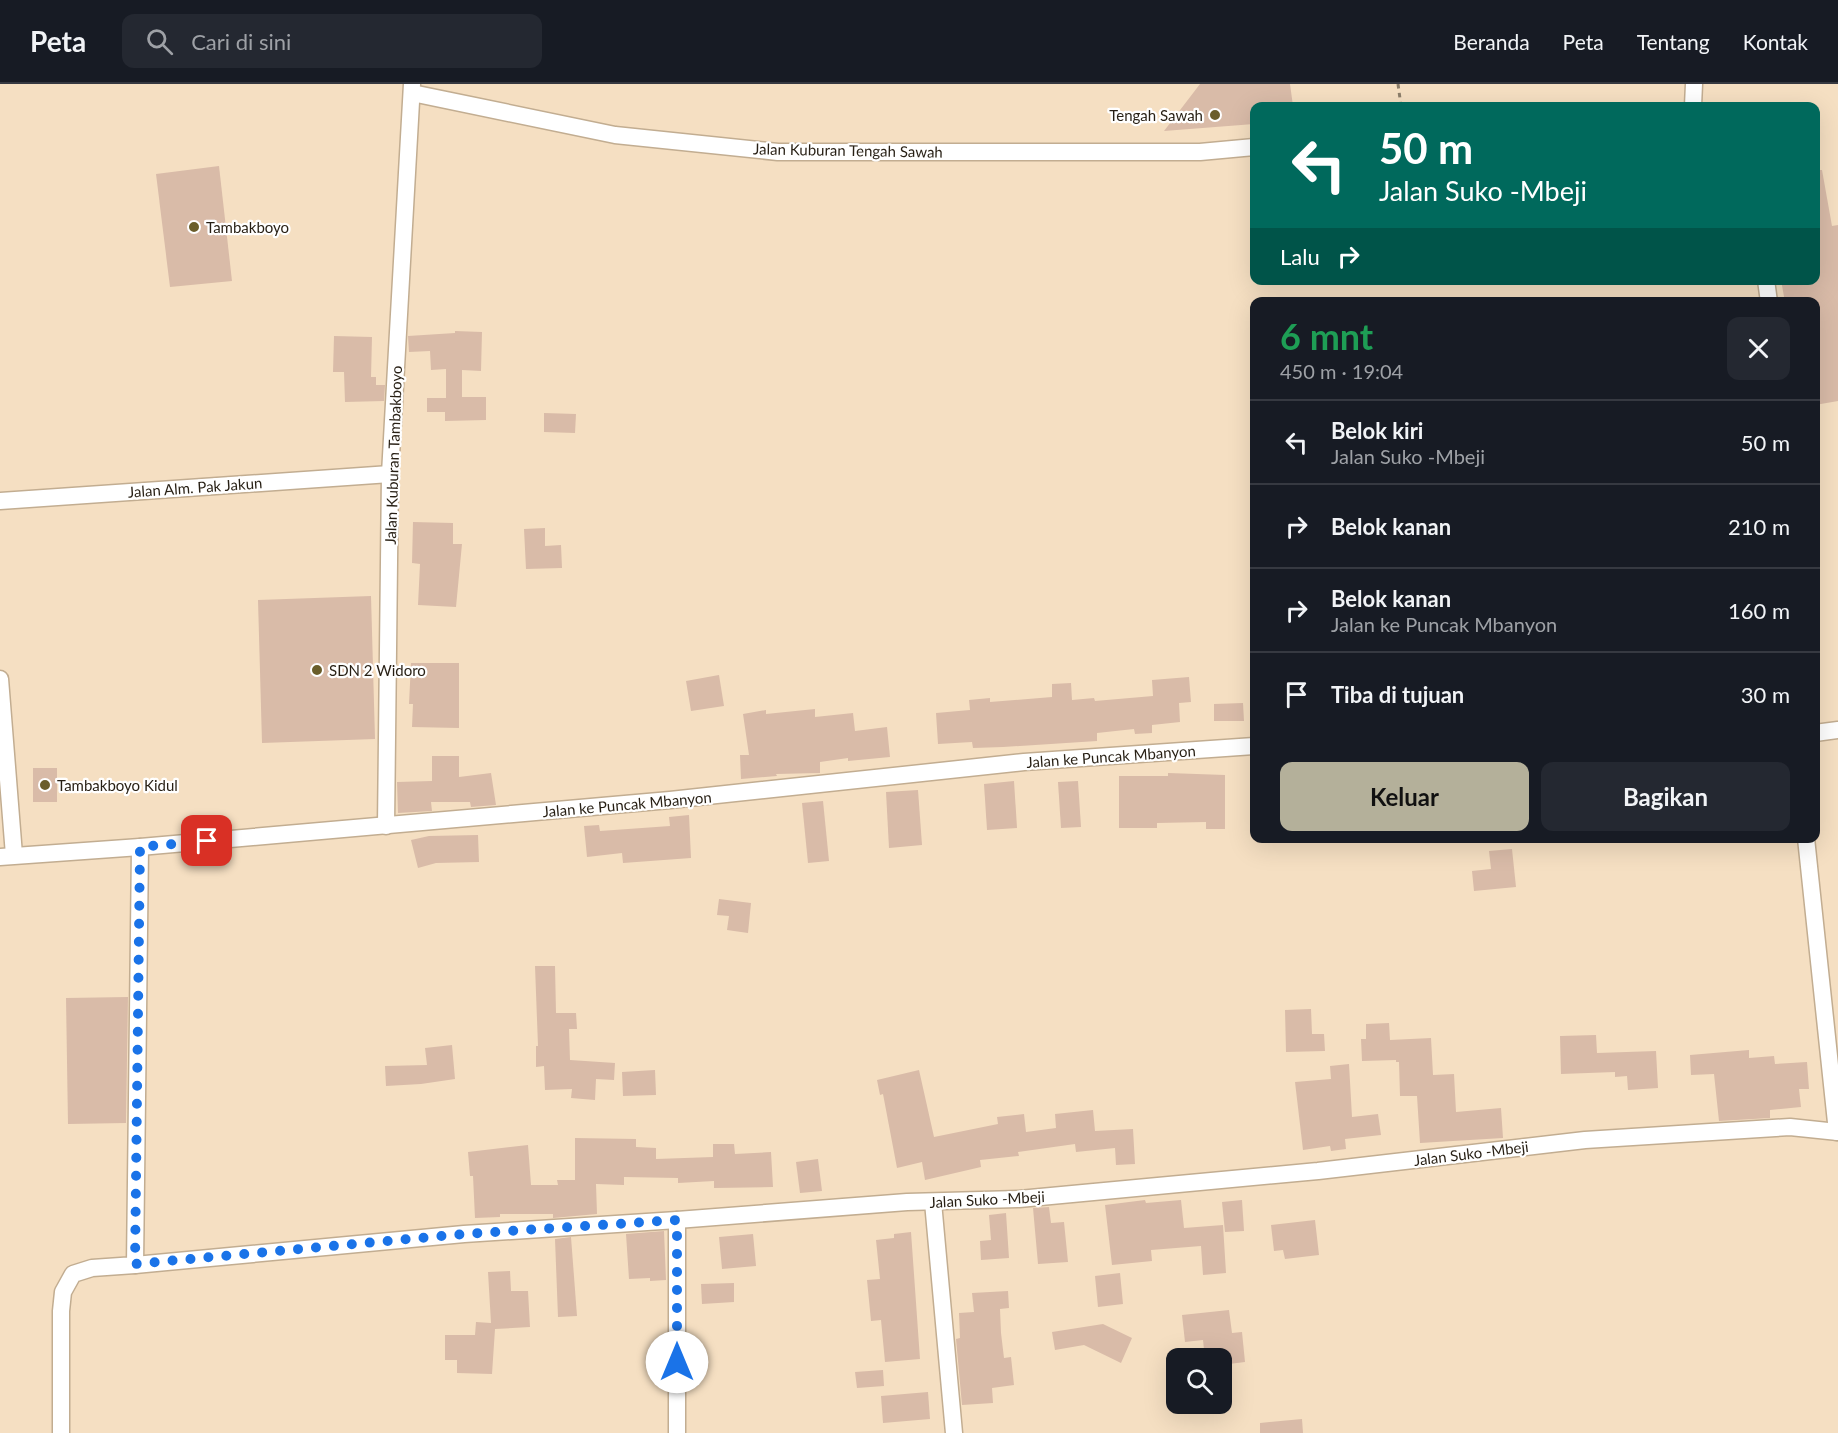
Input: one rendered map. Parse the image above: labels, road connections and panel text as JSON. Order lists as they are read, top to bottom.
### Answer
{
  "streets": {
    "street": [
      "Jalan Kuburan Tengah Sawah",
      "Jalan Kuburan Tambakboyo",
      "Jalan Alm. Pak Jakun",
      "Jalan ke Puncak Mbanyon",
      "Jalan Suko -Mbeji"
    ]
  },
  "crossings": [
    ["Jalan Kuburan Tengah Sawah", "Jalan Kuburan Tambakboyo"],
    ["Jalan Kuburan Tambakboyo", "Jalan Alm. Pak Jakun"],
    ["Jalan Kuburan Tambakboyo", "Jalan ke Puncak Mbanyon"]
  ],
  "places": [
    "Tengah Sawah",
    "Tambakboyo",
    "SDN 2 Widoro",
    "Tambakboyo Kidul"
  ],
  "page": {
    "header": "Peta",
    "search": "Cari di sini",
    "nav": [
      "Beranda",
      "Peta",
      "Tentang",
      "Kontak"
    ],
    "turn": ["50 m", "Jalan Suko -Mbeji"],
    "then": "Lalu",
    "heading": ["6 mnt", "450 m · 19:04"],
    "list": [
      {
        "name": "Belok kiri",
        "note": "Jalan Suko -Mbeji",
        "value": "50 m"
      },
      {
        "name": "Belok kanan",
        "value": "210 m"
      },
      {
        "name": "Belok kanan",
        "note": "Jalan ke Puncak Mbanyon",
        "value": "160 m"
      },
      {
        "name": "Tiba di tujuan",
        "value": "30 m"
      }
    ],
    "buttons": ["Keluar", "Bagikan"]
  }
}
